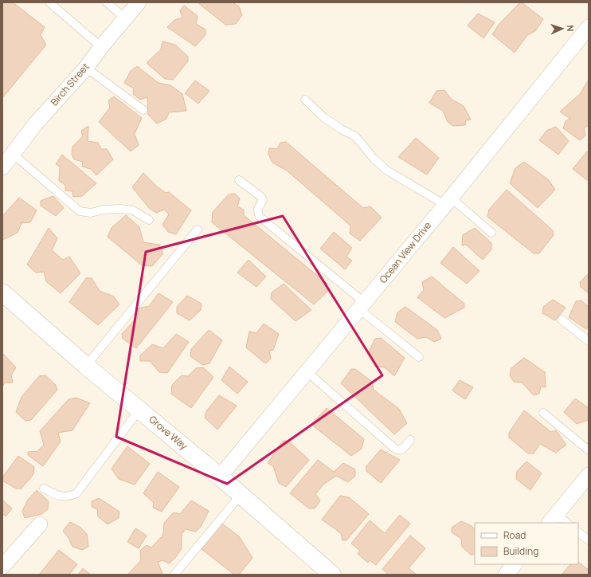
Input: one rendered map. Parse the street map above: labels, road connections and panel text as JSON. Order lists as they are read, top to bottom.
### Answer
{
  "streets": {
    "main road": ["Grove Way"],
    "street": ["Birch Street", "Ocean View Drive"]
  },
  "crossings": [
    ["Ocean View Drive", "Grove Way"]
  ],
  "legend": ["Road", "Building"],
  "north": "right"
}
